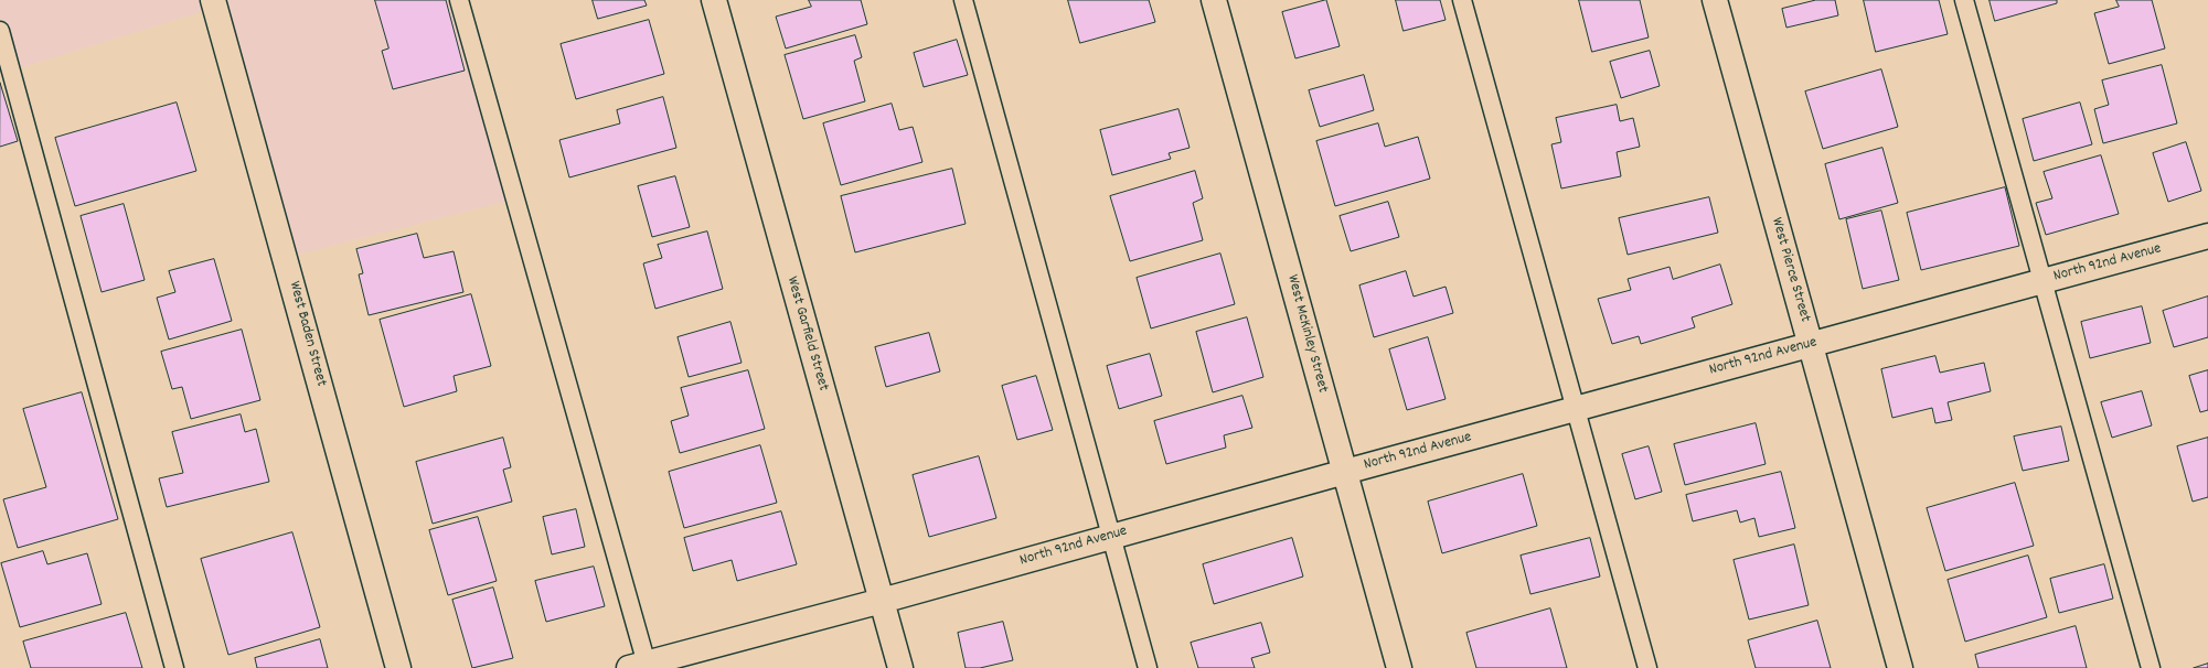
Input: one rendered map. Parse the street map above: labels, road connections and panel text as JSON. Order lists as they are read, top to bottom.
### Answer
{
  "streets": {
    "street": [
      "North 92nd Avenue",
      "West Pierce Street",
      "West Baden Street",
      "West Garfield Street",
      "West McKinley Street"
    ]
  },
  "crossings": [
    ["North 92nd Avenue", "West Pierce Street"],
    ["North 92nd Avenue", "West Garfield Street"],
    ["North 92nd Avenue", "West McKinley Street"]
  ]
}
